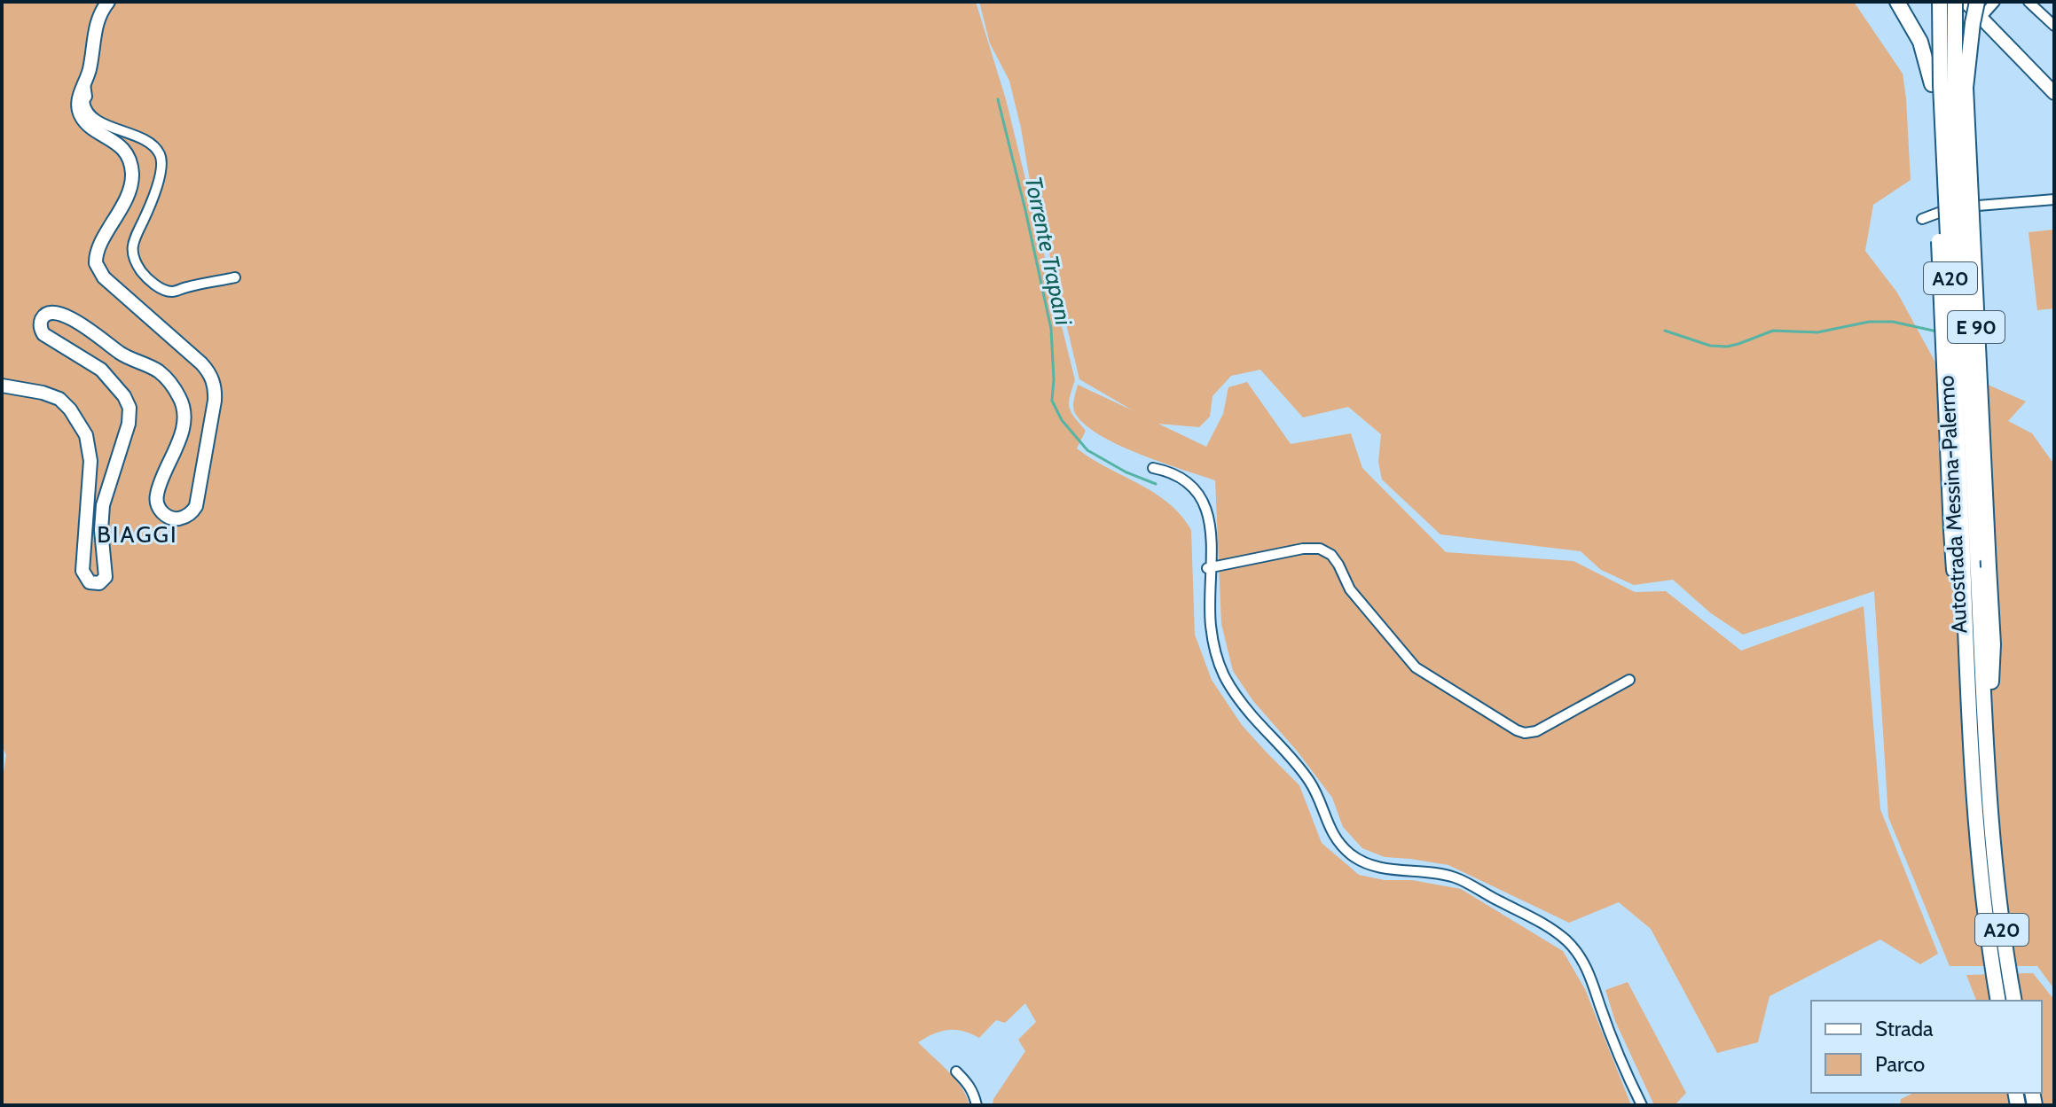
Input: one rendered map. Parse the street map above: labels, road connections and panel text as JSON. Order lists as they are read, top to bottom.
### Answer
{
  "streets": {
    "highway": ["A20", "E 90", "Autostrada Messina-Palermo"]
  },
  "crossings": [
    ["E 90", "Autostrada Messina-Palermo"]
  ],
  "districts": ["BIAGGI"],
  "water": ["Torrente Trapani"],
  "legend": ["Strada", "Parco"]
}
